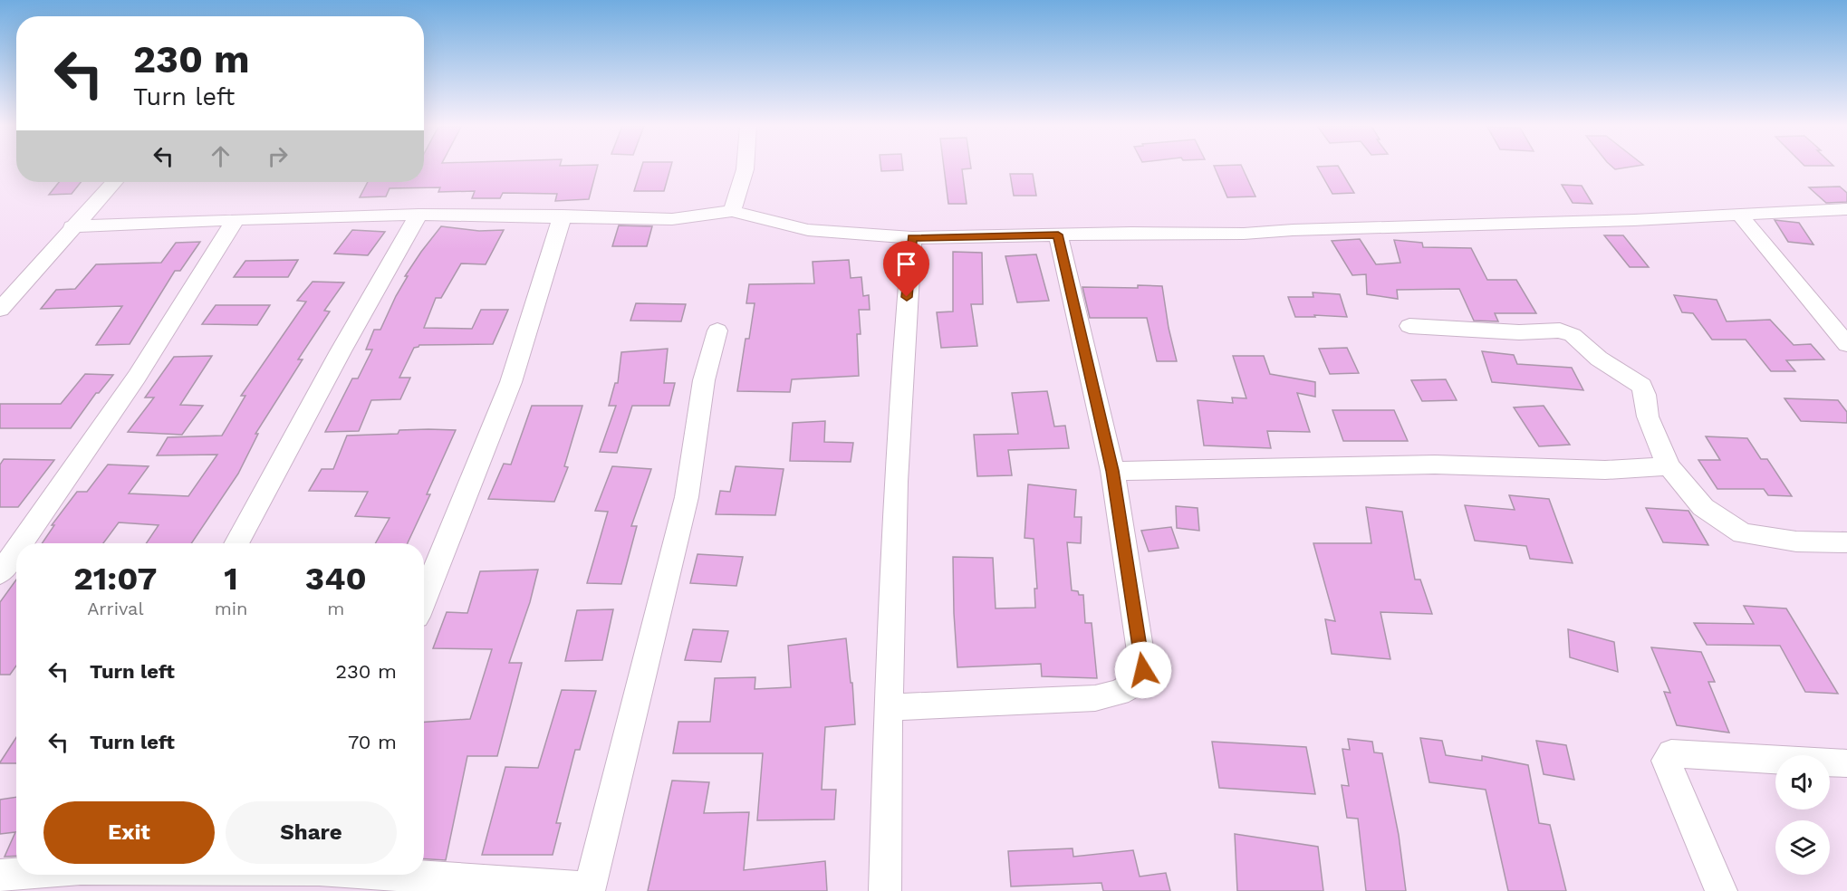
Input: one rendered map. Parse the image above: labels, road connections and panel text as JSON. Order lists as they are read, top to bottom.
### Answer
{
  "page": {
    "turn": ["230 m", "Turn left"],
    "eta": [
      "21:07",
      "Arrival",
      "1",
      "min",
      "340",
      "m"
    ],
    "list": [
      {
        "name": "Turn left",
        "value": "230 m"
      },
      {
        "name": "Turn left",
        "value": "70 m"
      }
    ],
    "buttons": ["Exit", "Share"]
  }
}
